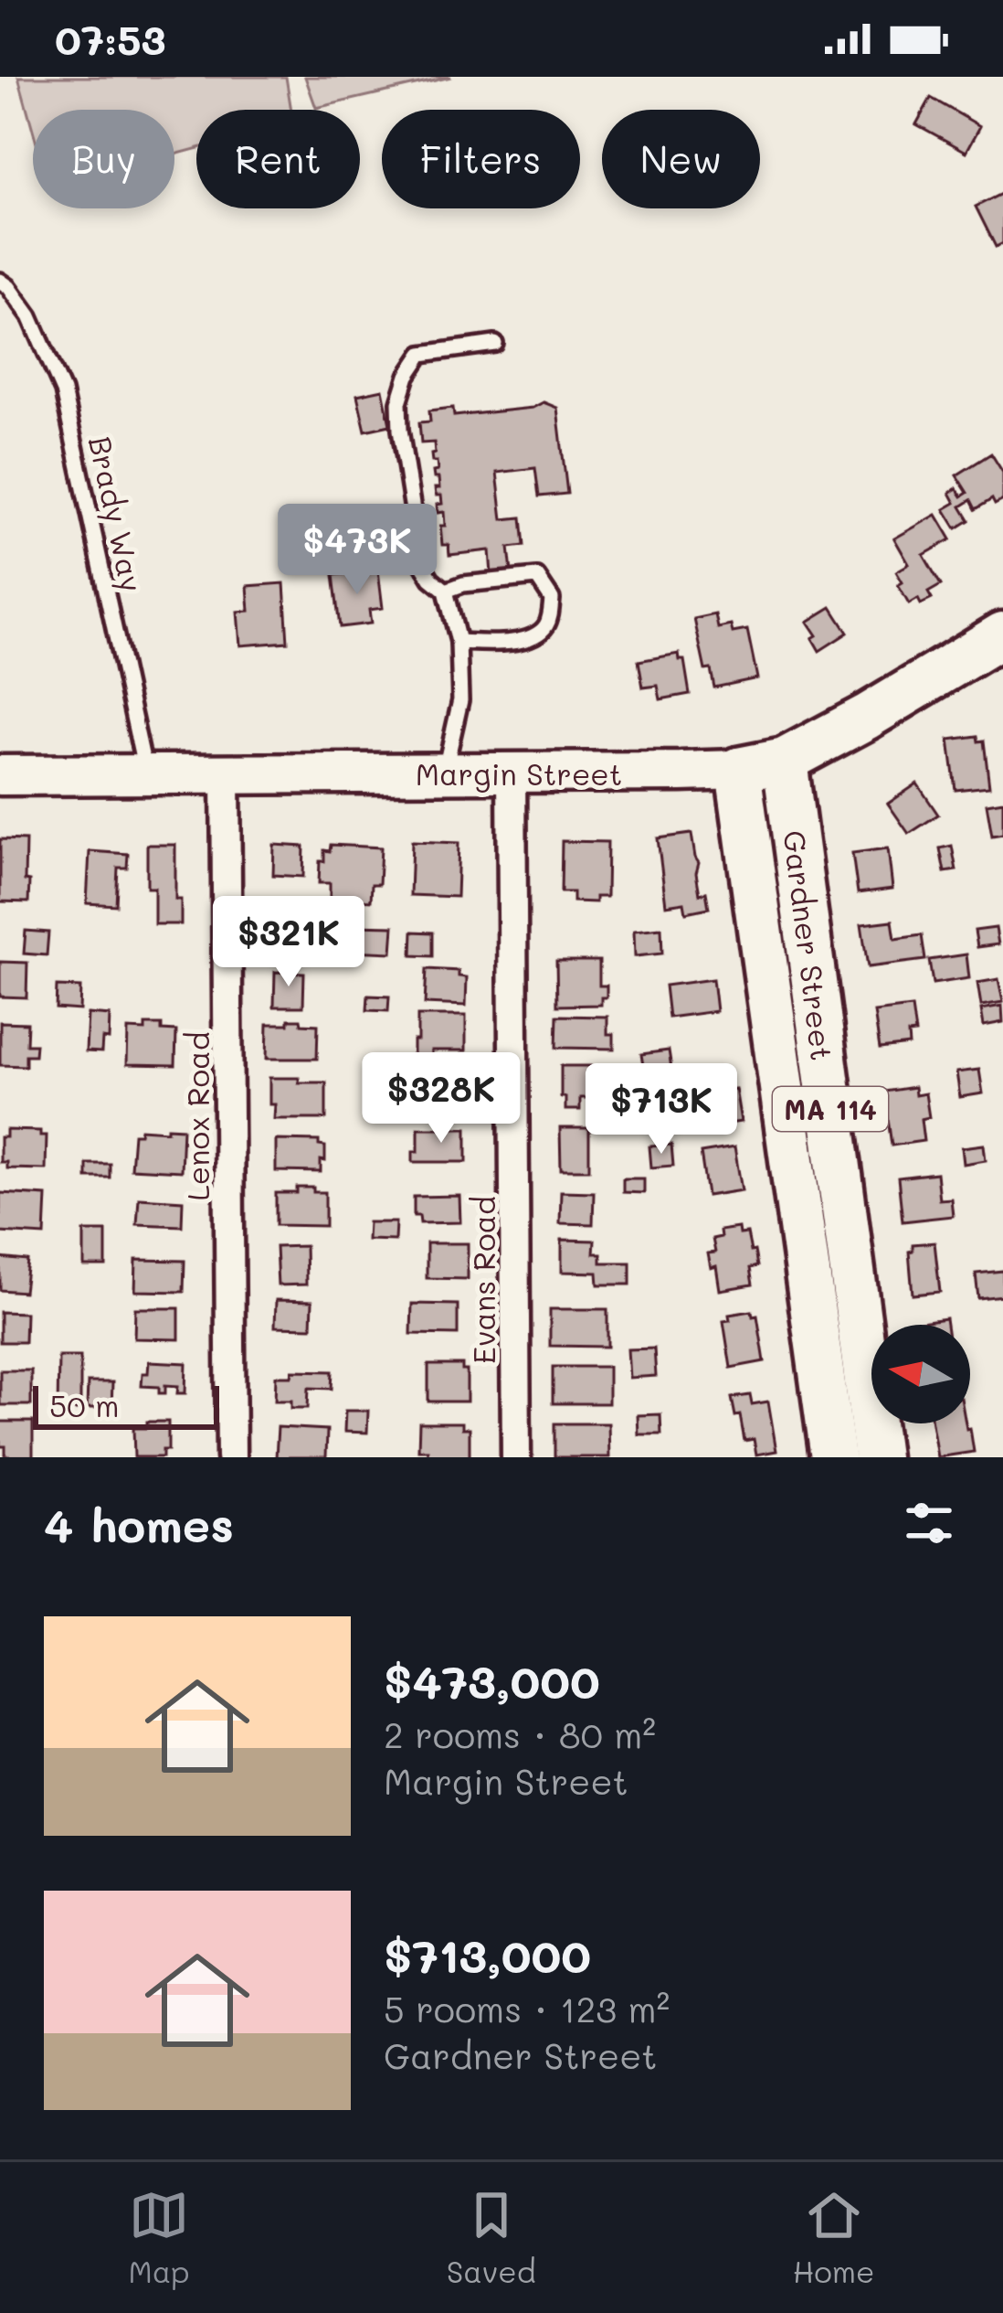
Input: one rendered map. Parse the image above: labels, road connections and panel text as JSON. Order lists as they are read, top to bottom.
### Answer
{
  "streets": {
    "highway": ["Margin Street", "Gardner Street", "MA 114"],
    "street": ["Lenox Road", "Evans Road"],
    "lane": ["Brady Way"]
  },
  "crossings": [
    ["Brady Way", "Margin Street"],
    ["Margin Street", "Gardner Street"],
    ["Margin Street", "Lenox Road"],
    ["Margin Street", "Evans Road"]
  ],
  "scale_bar": "50 m",
  "north": "left",
  "page": {
    "status": "07:53",
    "chip": [
      "Buy",
      "Rent",
      "Filters",
      "New"
    ],
    "price": [
      "$473K",
      "$321K",
      "$328K",
      "$713K"
    ],
    "scale": "50 m",
    "heading": "4 homes",
    "list": [
      {
        "name": "$473,000",
        "note": "2 rooms · 80 m² · Margin Street"
      },
      {
        "name": "$713,000",
        "note": "5 rooms · 123 m² · Gardner Street"
      }
    ],
    "tabs": ["Map", "Saved", "Home"]
  }
}
